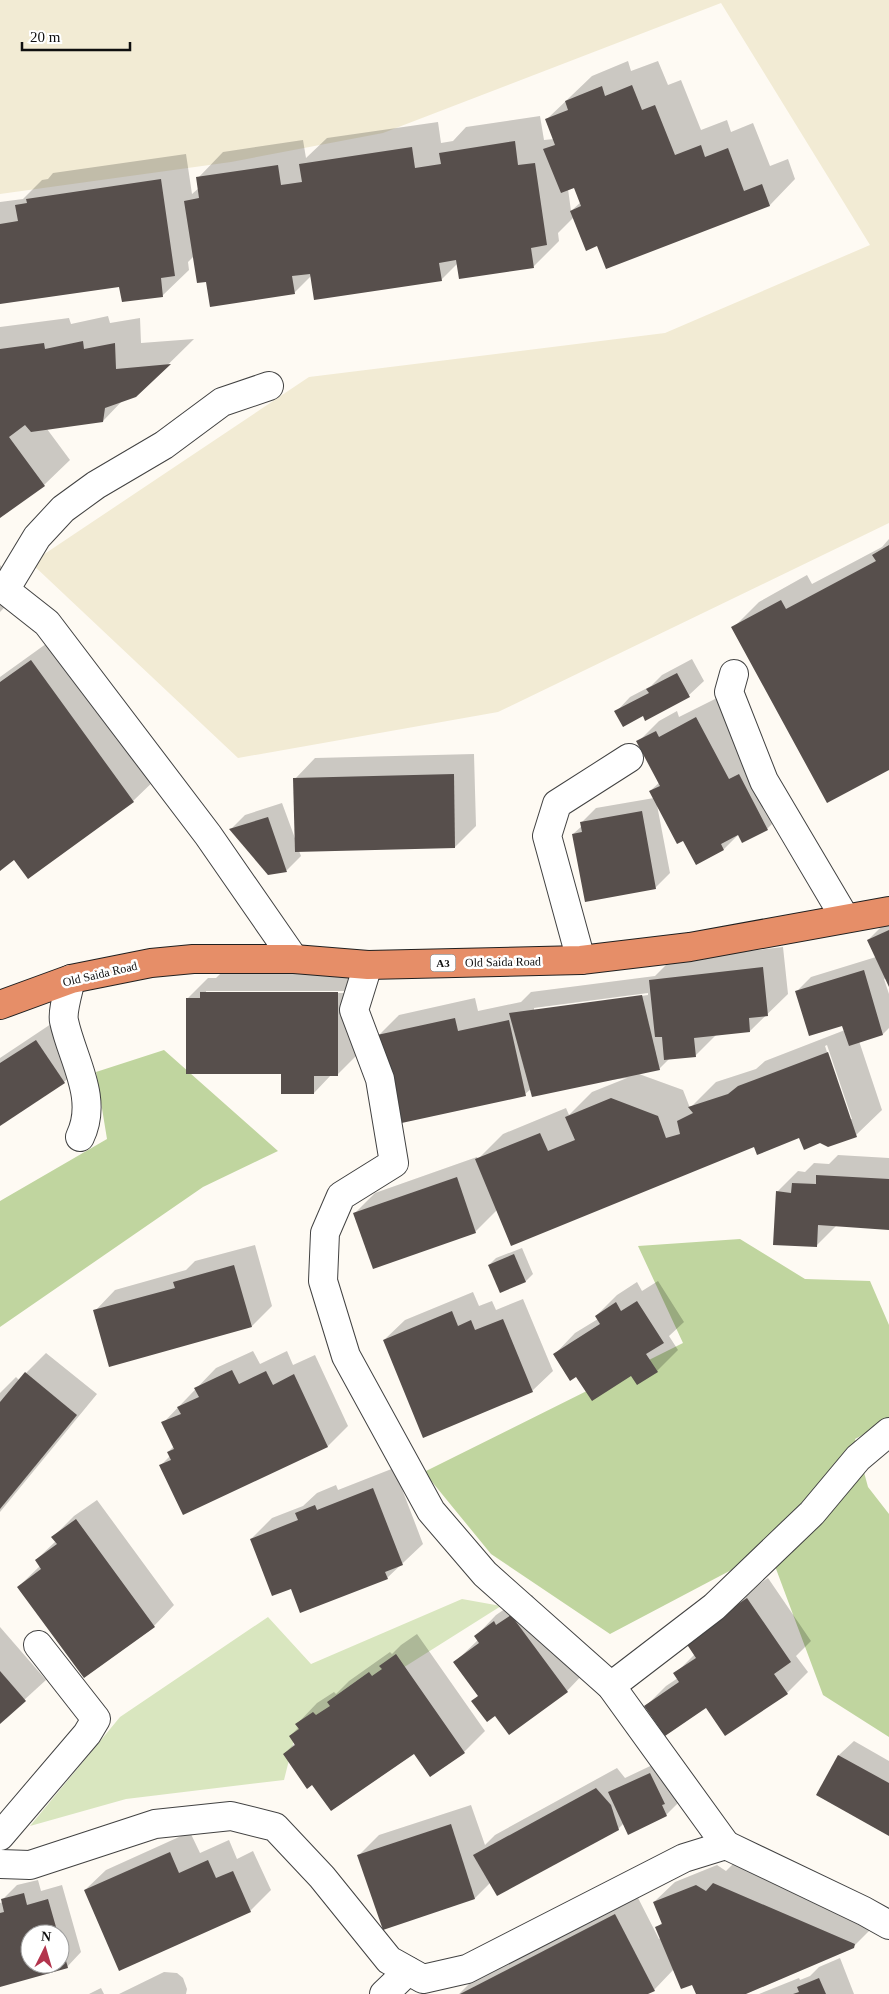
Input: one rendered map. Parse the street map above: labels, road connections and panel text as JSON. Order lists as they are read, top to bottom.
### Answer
{
  "streets": {
    "highway": ["Old Saida Road", "A3"]
  },
  "scale_bar": "20 m",
  "north": "top"
}
